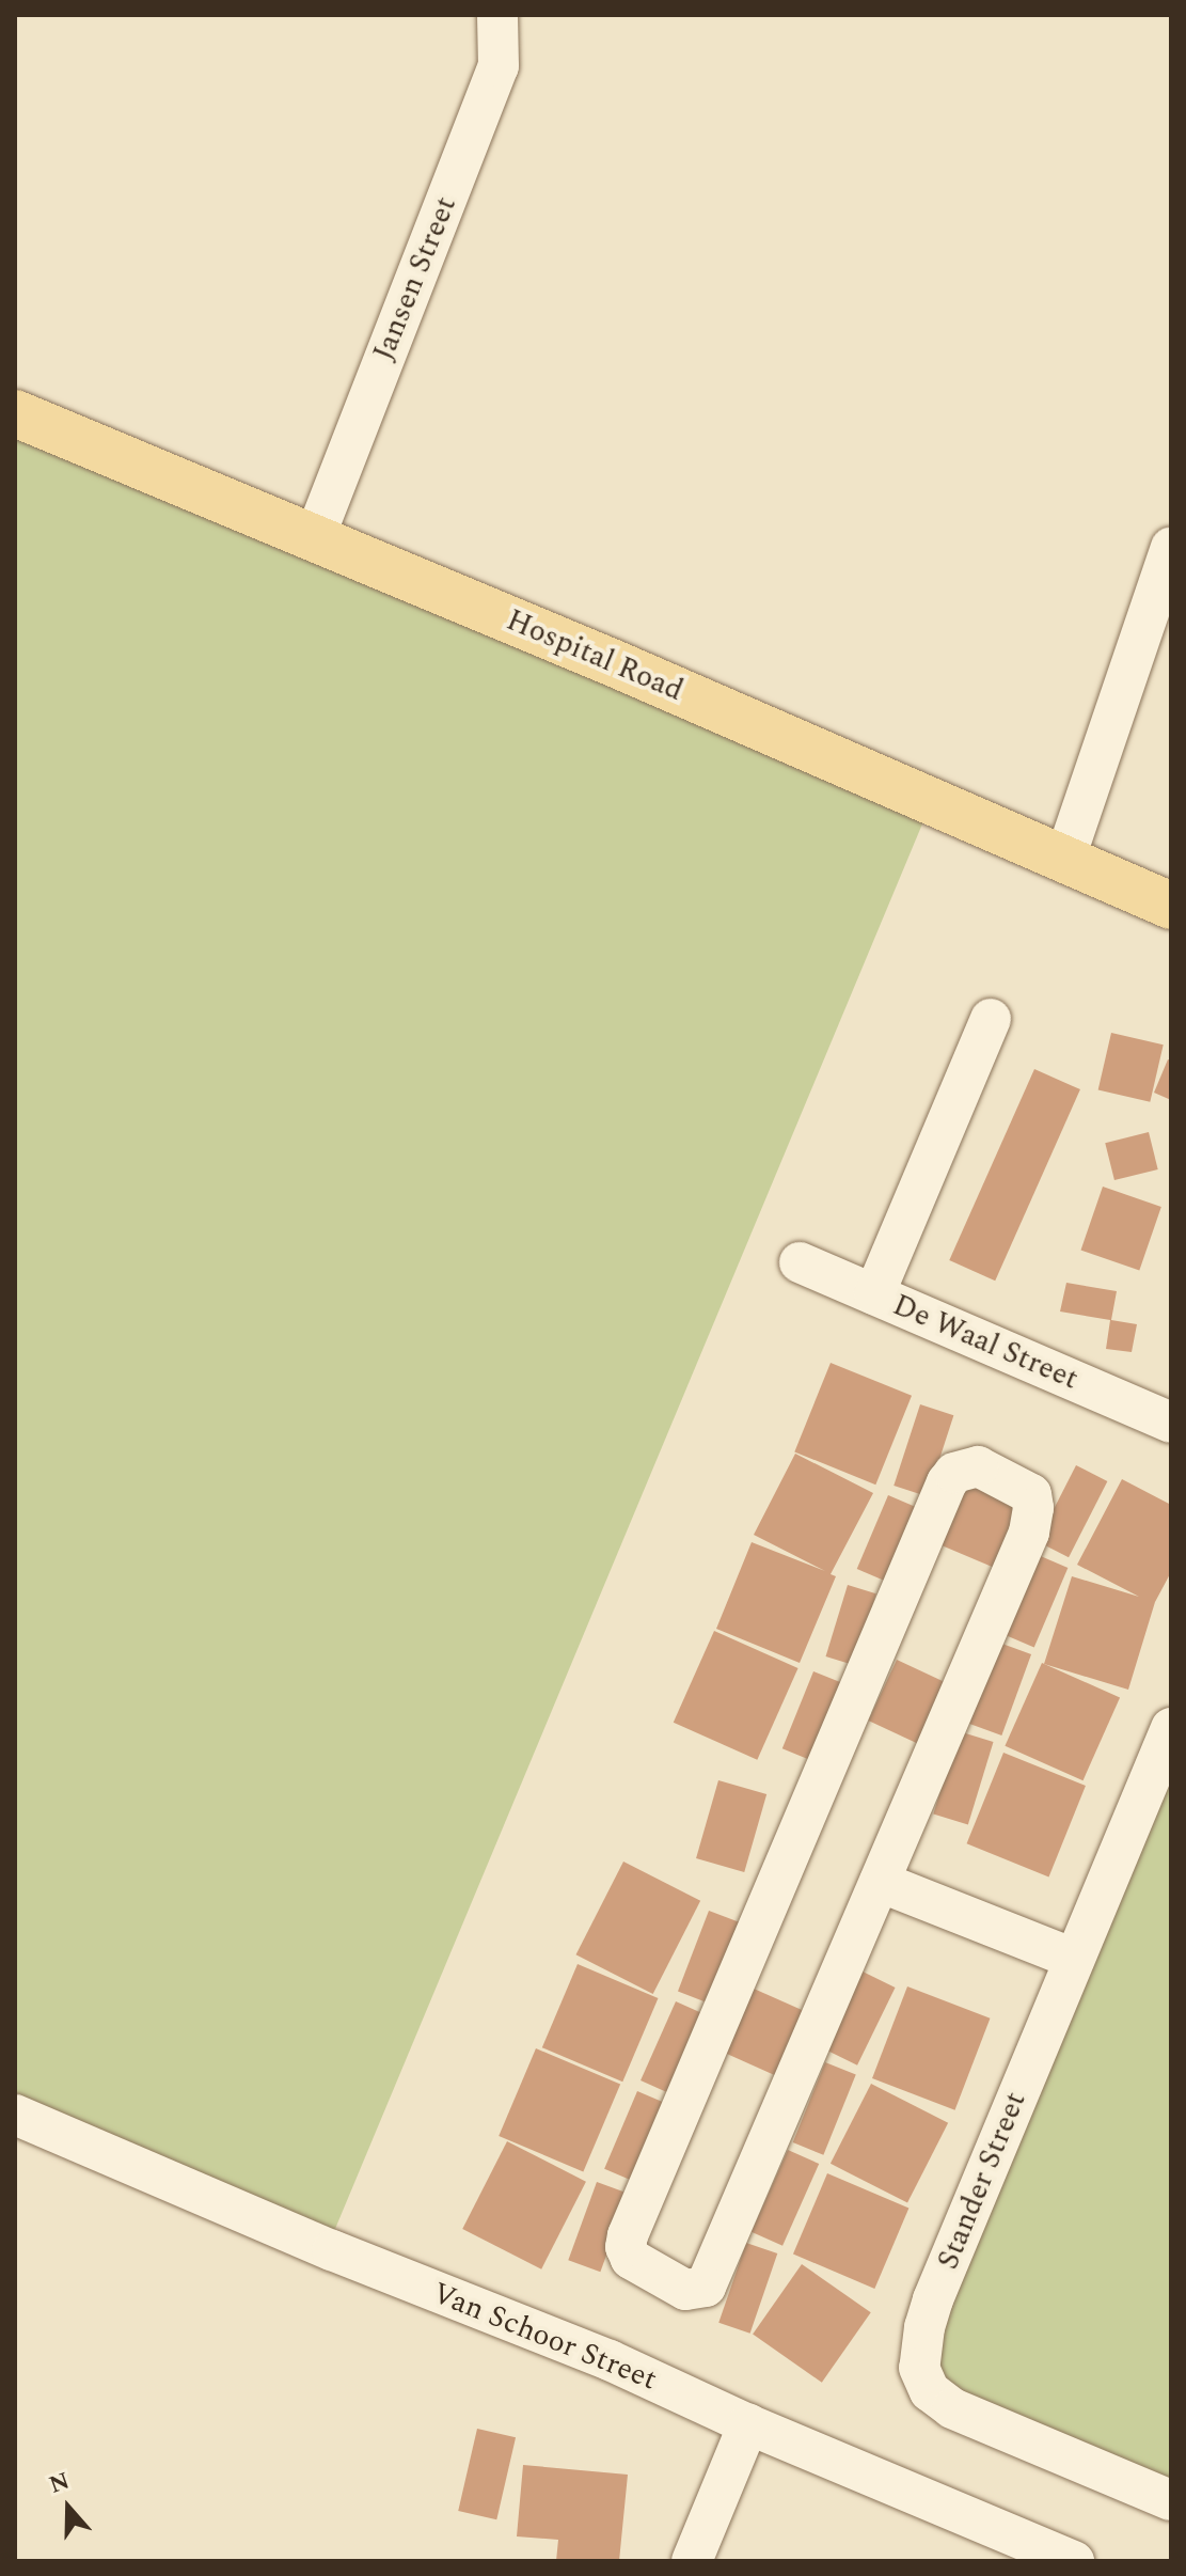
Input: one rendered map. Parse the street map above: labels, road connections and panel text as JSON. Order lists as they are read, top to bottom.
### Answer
{
  "streets": {
    "main road": ["Hospital Road"],
    "street": [
      "Jansen Street",
      "De Waal Street",
      "Stander Street",
      "Van Schoor Street"
    ]
  },
  "crossings": [
    ["Jansen Street", "Hospital Road"]
  ],
  "north": "top"
}
